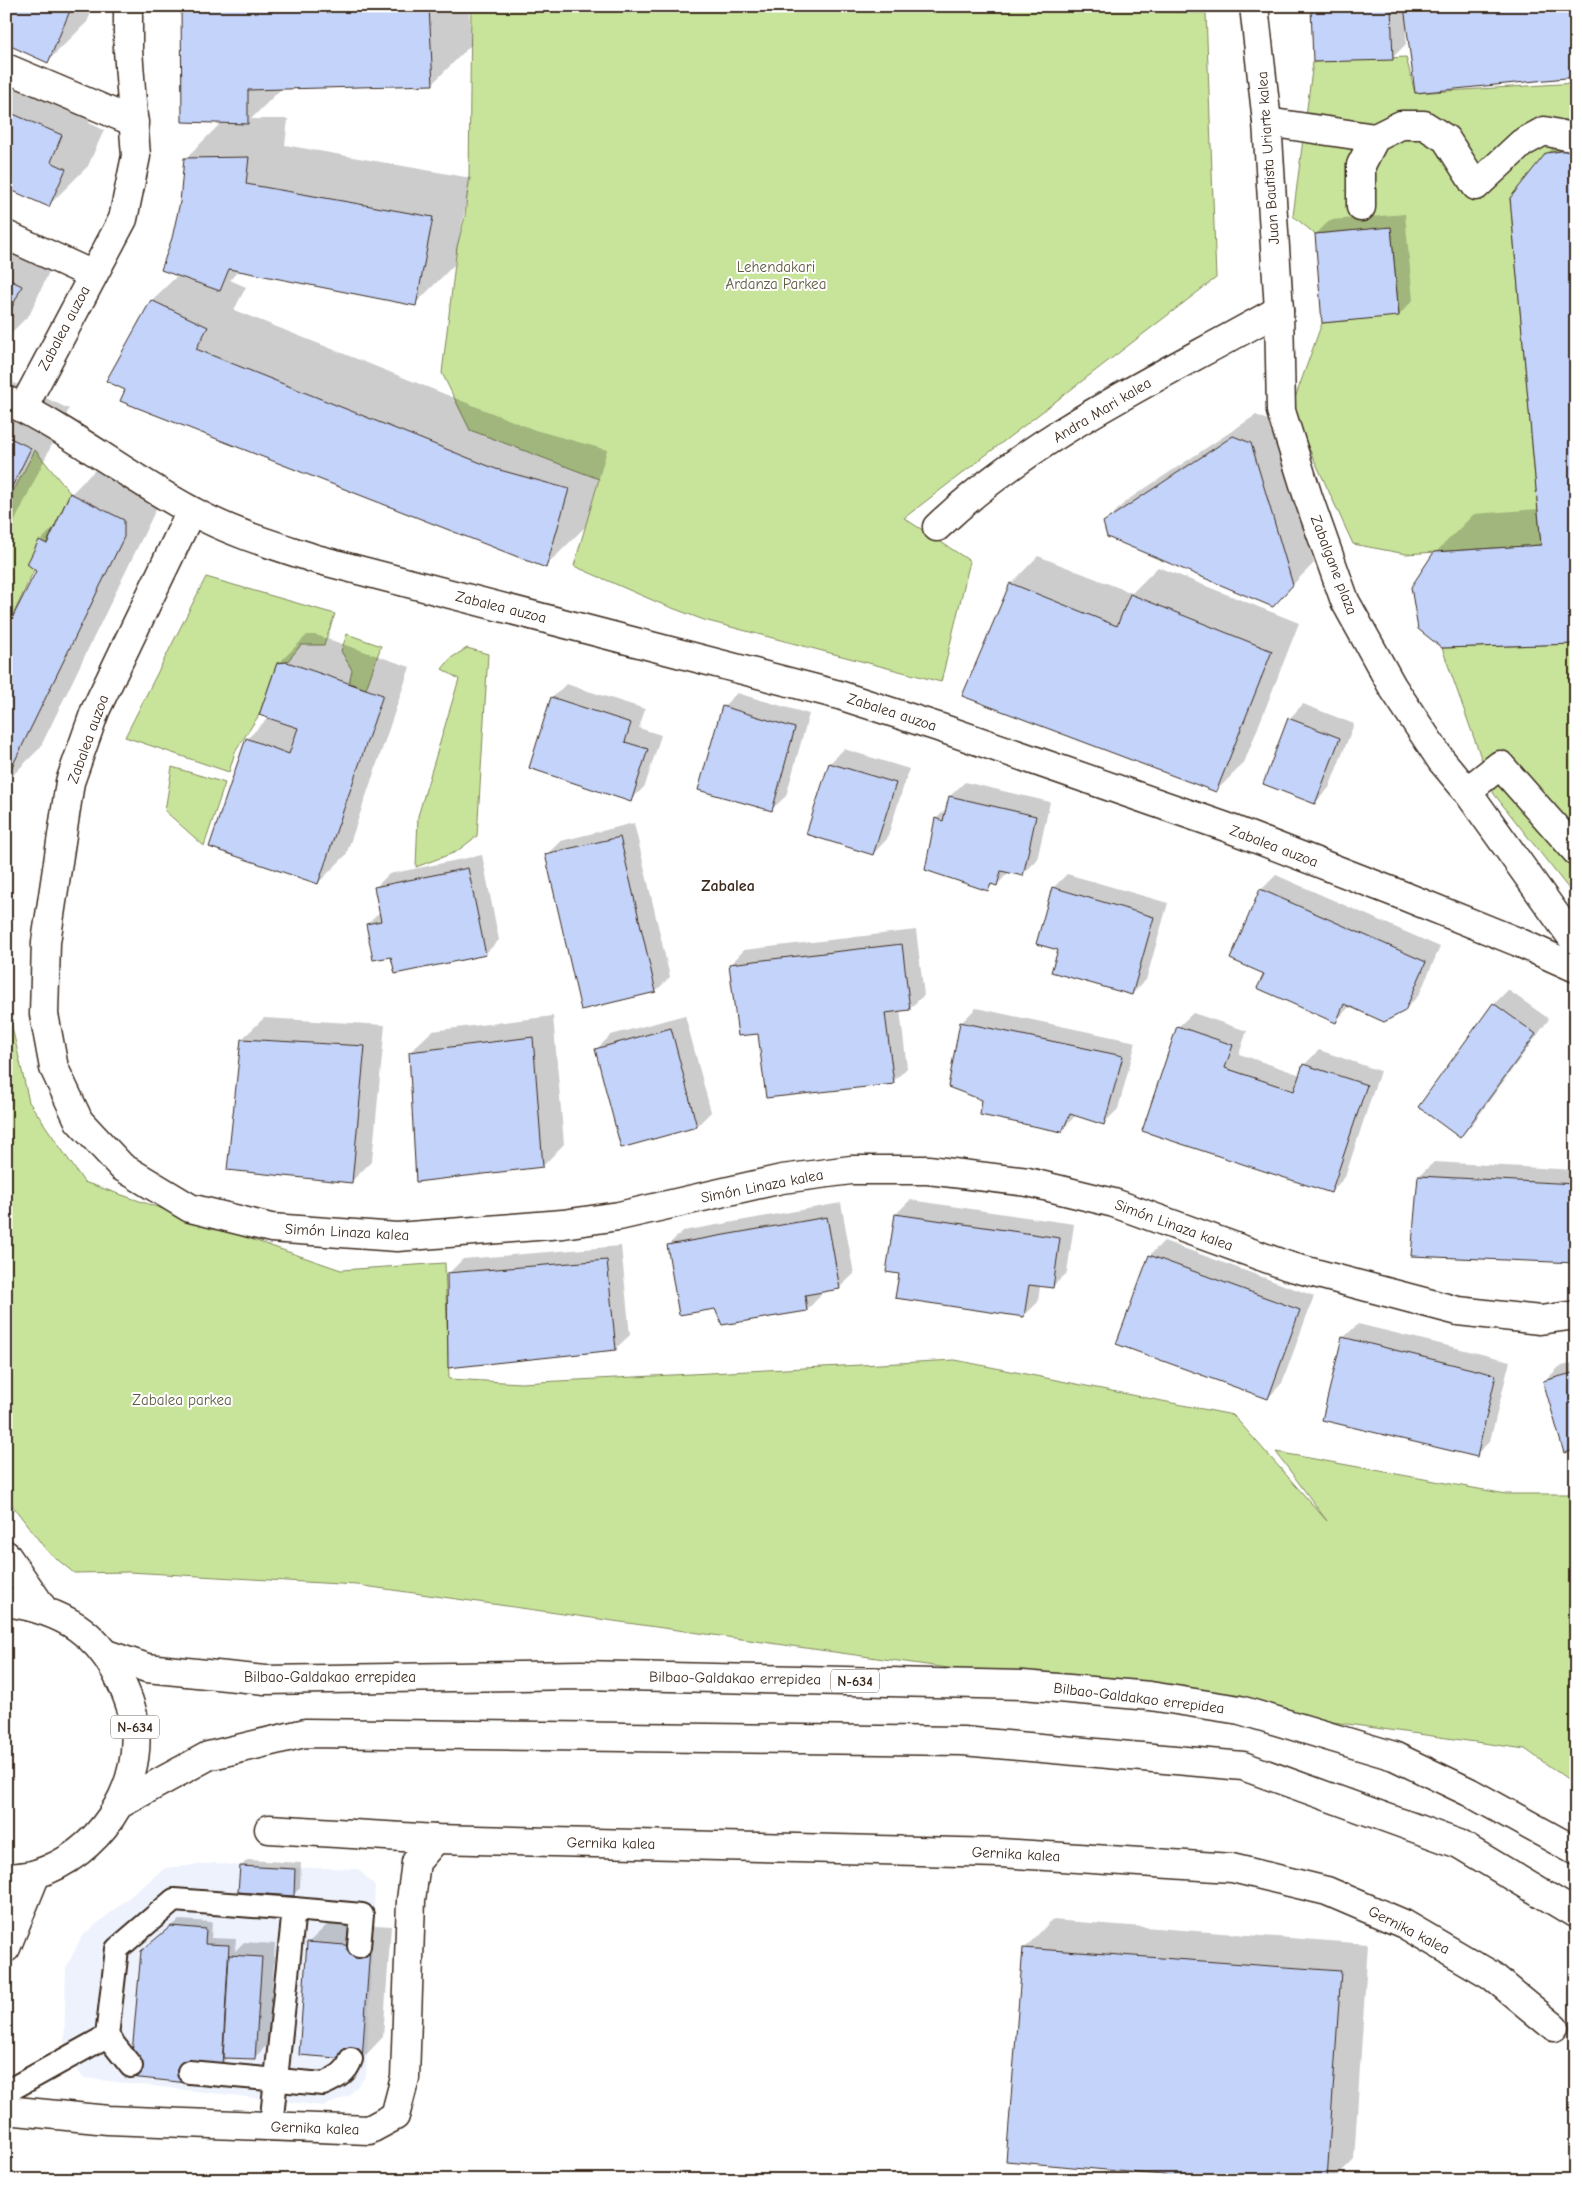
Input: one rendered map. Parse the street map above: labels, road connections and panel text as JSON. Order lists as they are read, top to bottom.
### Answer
{
  "streets": {
    "main road": [
      "Juan Bautista Uriarte kalea",
      "Zabalea auzoa",
      "Andra Mari kalea",
      "Zabalgane plaza",
      "Simón Linaza kalea",
      "Bilbao-Galdakao errepidea",
      "N-634",
      "Gernika kalea"
    ]
  },
  "crossings": [
    ["Juan Bautista Uriarte kalea", "Andra Mari kalea"],
    ["Juan Bautista Uriarte kalea", "Zabalgane plaza"],
    ["Zabalea auzoa", "Simón Linaza kalea"],
    ["Andra Mari kalea", "Zabalgane plaza"]
  ],
  "districts": ["Zabalea"],
  "parks": ["Lehendakari Ardanza Parkea", "Zabalea parkea"]
}
